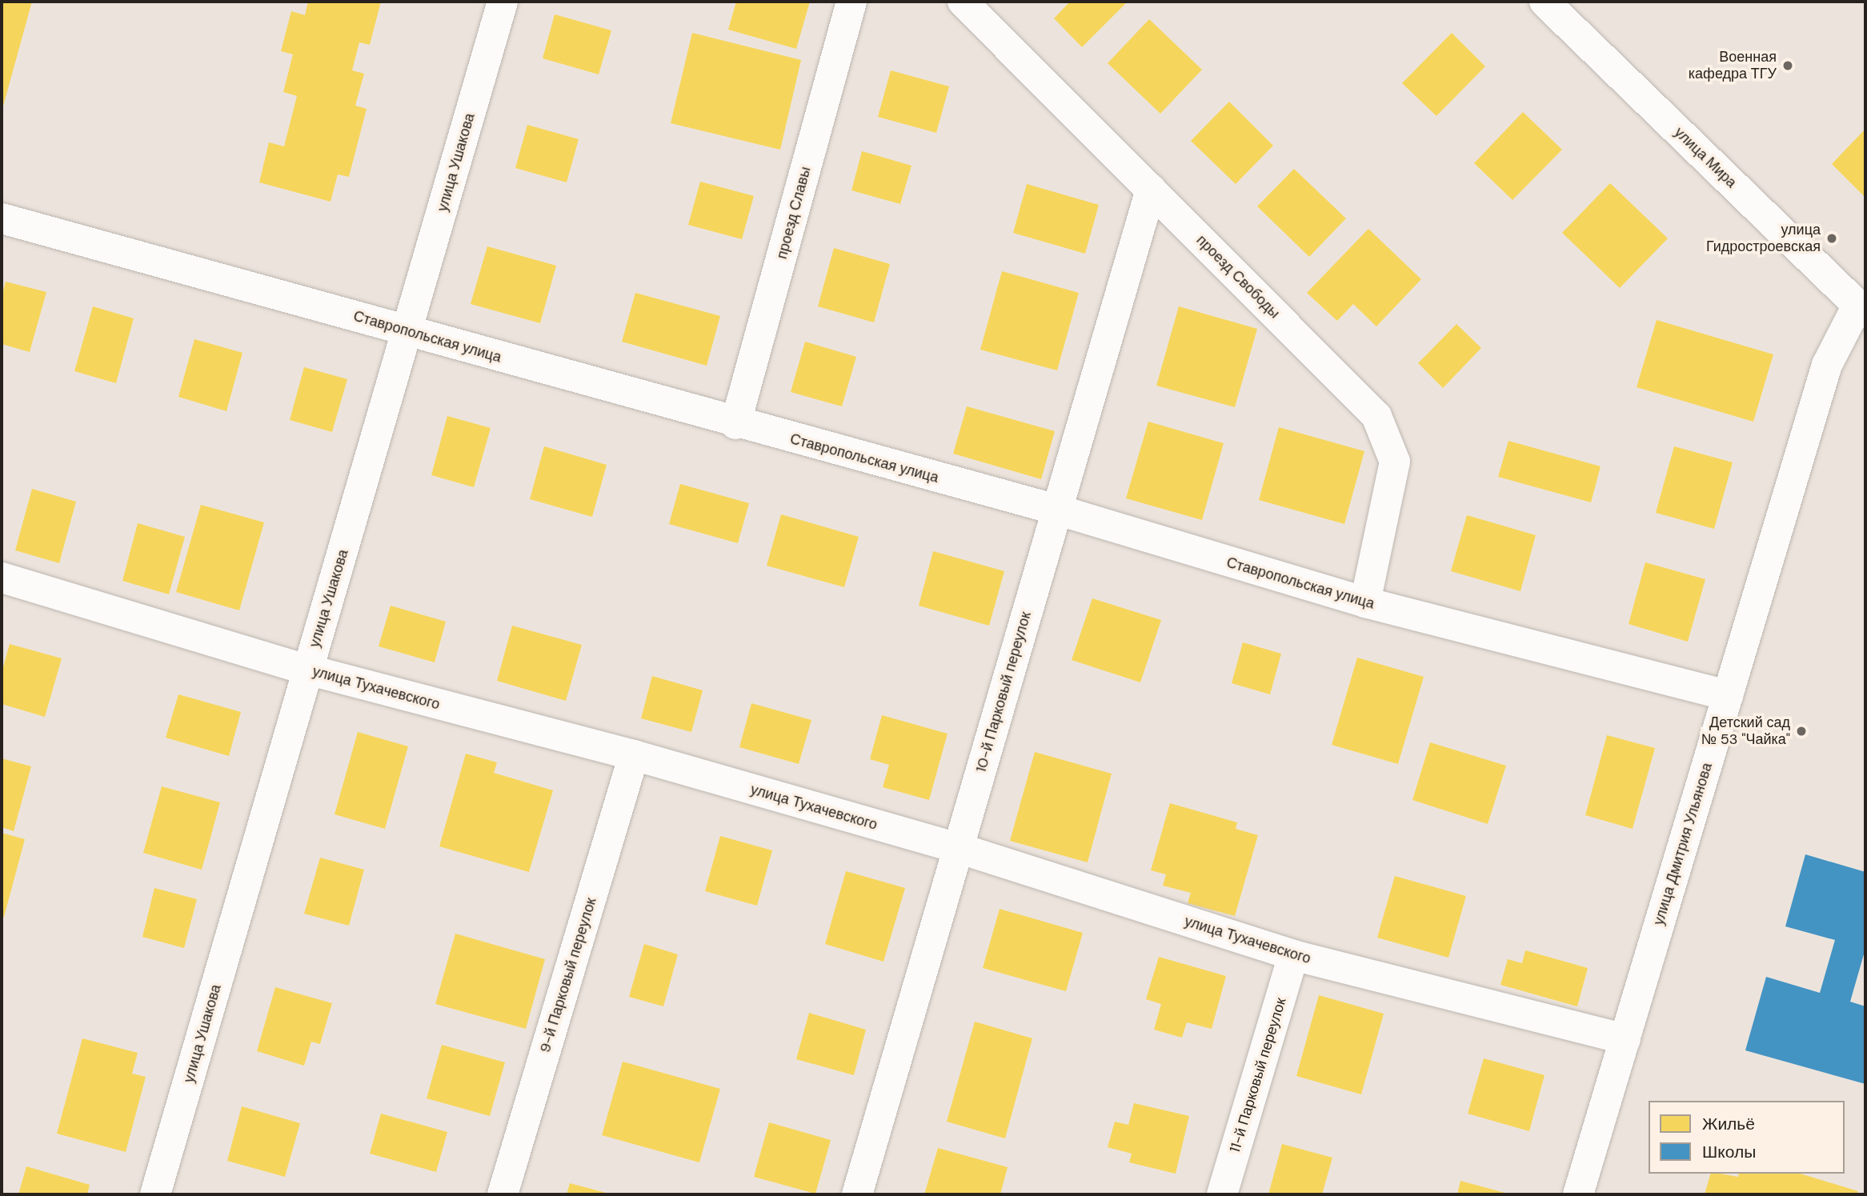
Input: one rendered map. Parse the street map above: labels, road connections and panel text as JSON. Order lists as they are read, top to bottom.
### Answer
{
  "streets": {
    "street": [
      "улица Мира",
      "улица Ушакова",
      "проезд Славы",
      "проезд Свободы",
      "Ставропольская улица",
      "улица Тухачевского",
      "10-й Парковый переулок",
      "улица Дмитрия Ульянова",
      "9-й Парковый переулок",
      "11-й Парковый переулок"
    ]
  },
  "crossings": [
    ["улица Мира", "улица Дмитрия Ульянова"],
    ["улица Ушакова", "Ставропольская улица"],
    ["улица Ушакова", "улица Тухачевского"],
    ["проезд Славы", "Ставропольская улица"],
    ["проезд Свободы", "Ставропольская улица"],
    ["проезд Свободы", "10-й Парковый переулок"],
    ["Ставропольская улица", "10-й Парковый переулок"],
    ["Ставропольская улица", "улица Дмитрия Ульянова"],
    ["улица Тухачевского", "10-й Парковый переулок"],
    ["улица Тухачевского", "улица Дмитрия Ульянова"],
    ["улица Тухачевского", "9-й Парковый переулок"],
    ["улица Тухачевского", "11-й Парковый переулок"]
  ],
  "places": ["Военная кафедра ТГУ", "улица Гидростроевская", "Детский сад № 53 \"Чайка\""],
  "legend": ["Жильё", "Школы"]
}
